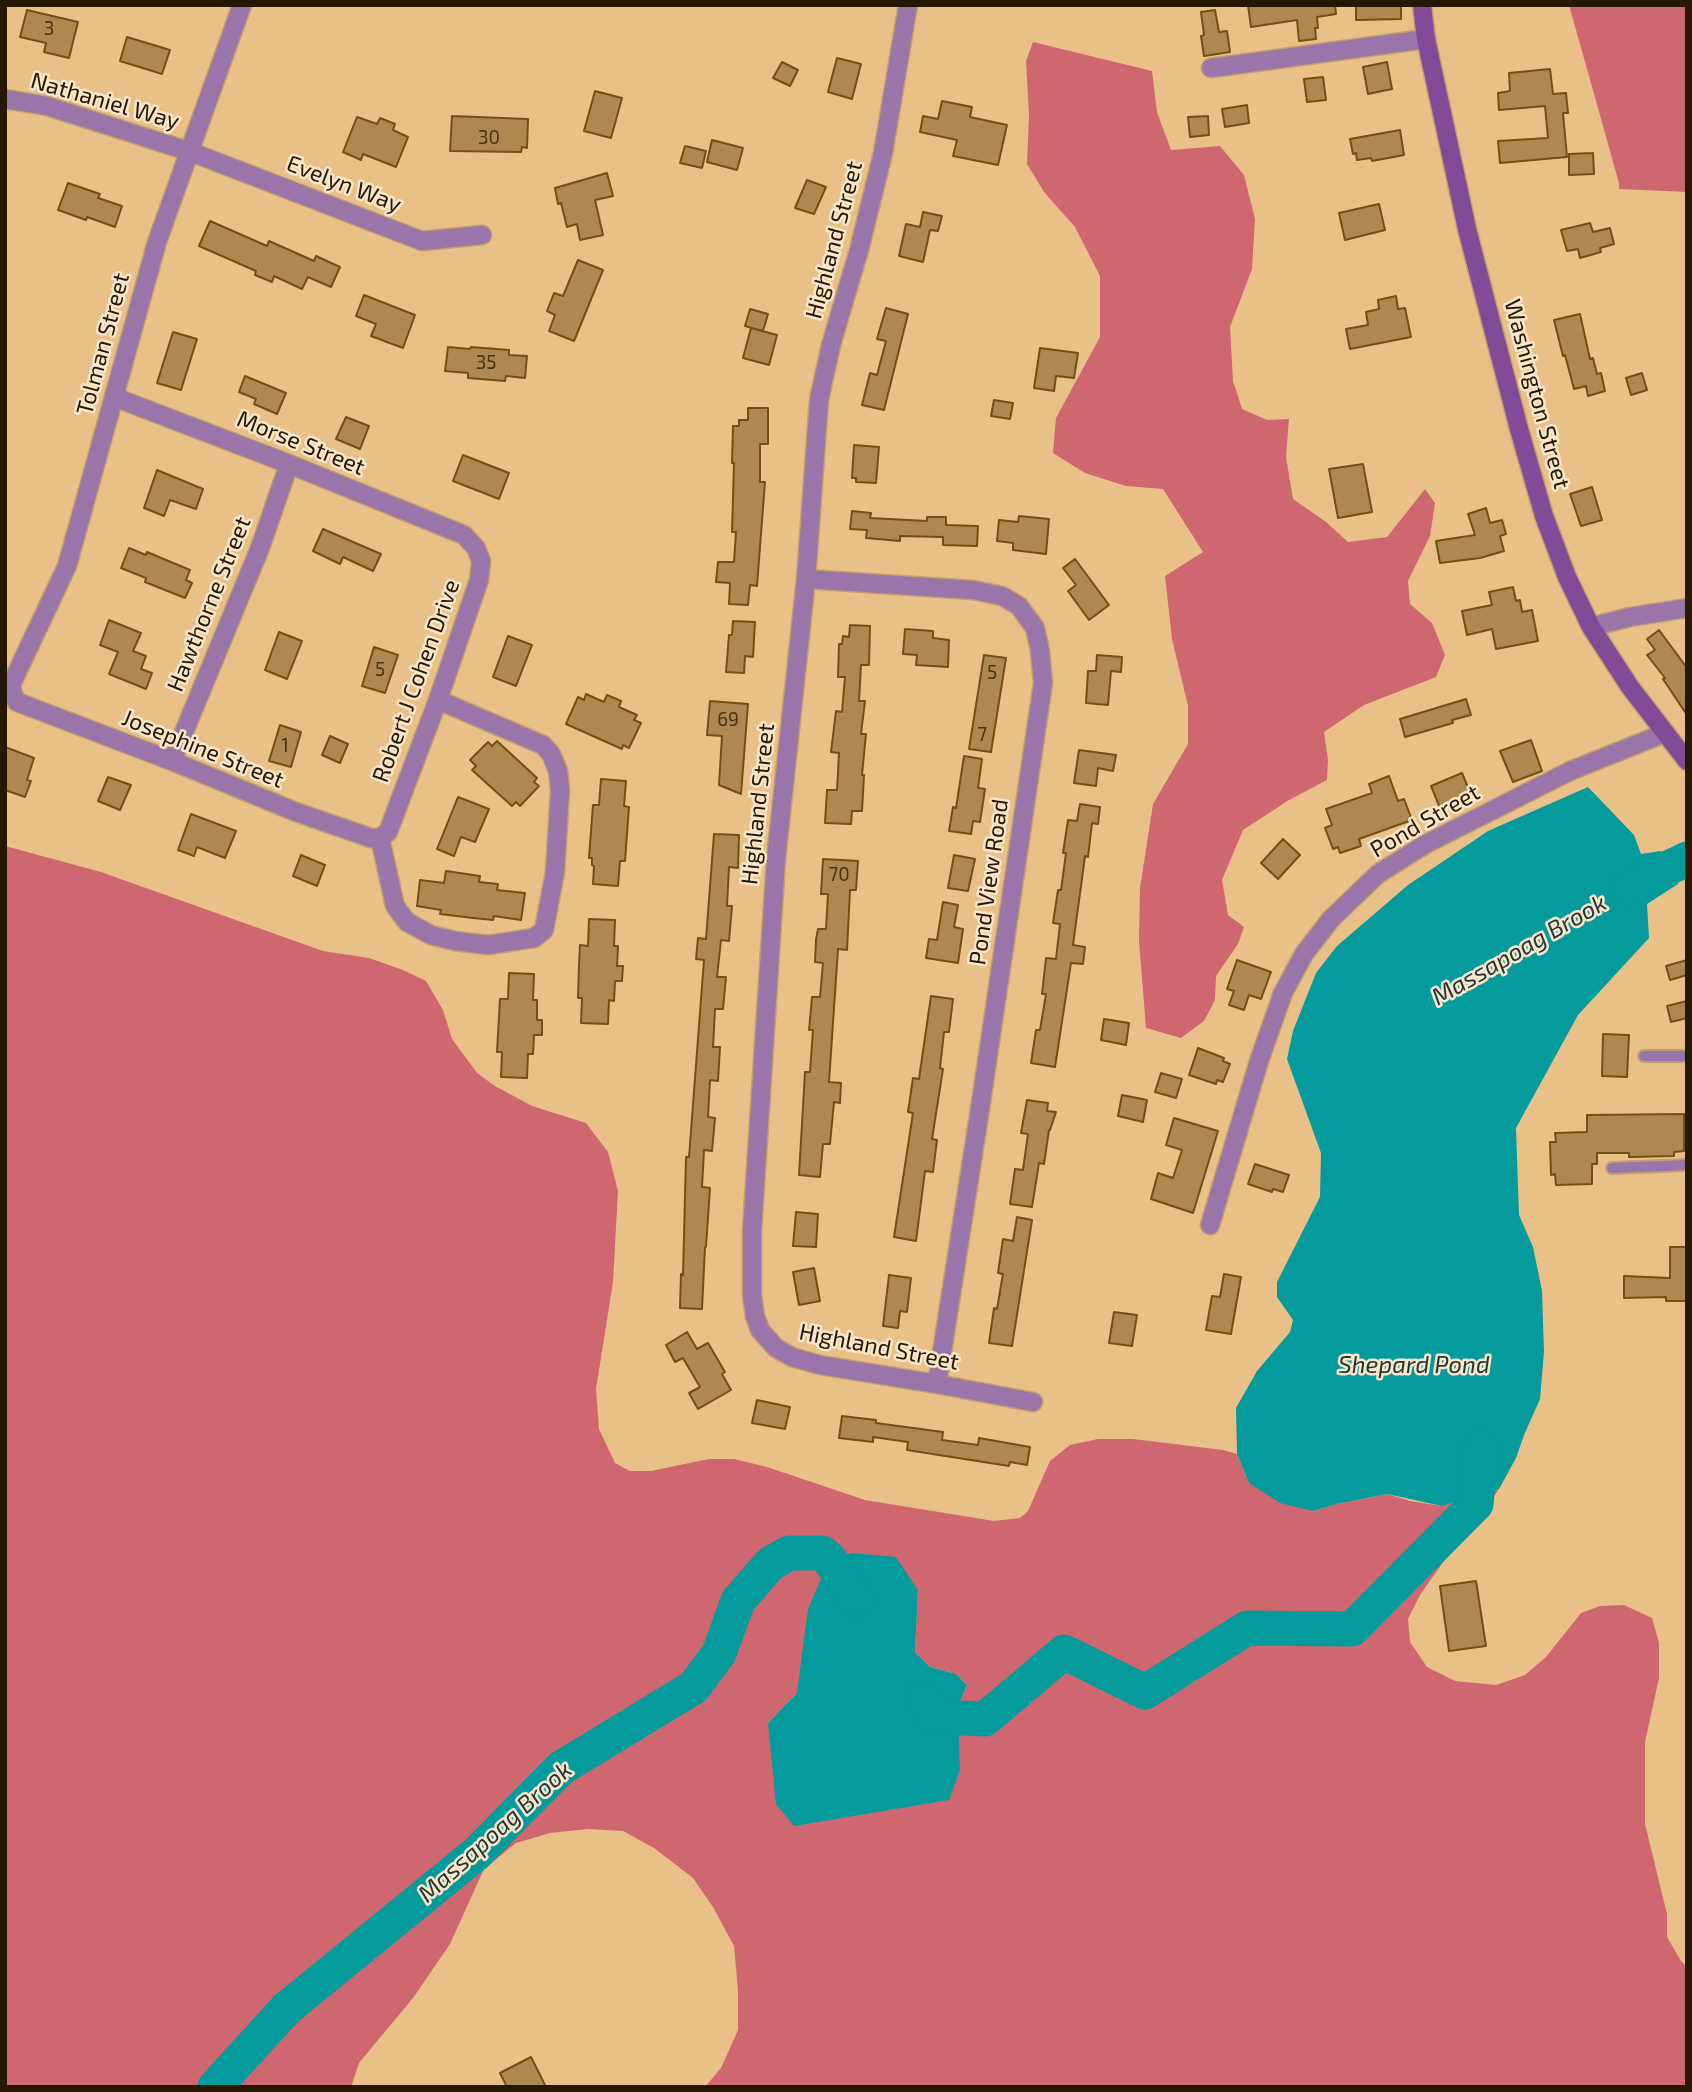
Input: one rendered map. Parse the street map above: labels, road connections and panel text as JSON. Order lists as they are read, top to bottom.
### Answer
{
  "streets": {
    "main road": ["Washington Street"],
    "street": [
      "Nathaniel Way",
      "Evelyn Way",
      "Highland Street",
      "Tolman Street",
      "Morse Street",
      "Hawthorne Street",
      "Robert J Cohen Drive",
      "Josephine Street",
      "Pond Street",
      "Pond View Road"
    ]
  },
  "crossings": [
    ["Nathaniel Way", "Evelyn Way"],
    ["Nathaniel Way", "Tolman Street"],
    ["Evelyn Way", "Tolman Street"],
    ["Highland Street", "Pond View Road"],
    ["Tolman Street", "Morse Street"],
    ["Tolman Street", "Josephine Street"],
    ["Washington Street", "Pond Street"],
    ["Morse Street", "Hawthorne Street"],
    ["Morse Street", "Robert J Cohen Drive"],
    ["Hawthorne Street", "Josephine Street"],
    ["Robert J Cohen Drive", "Josephine Street"]
  ],
  "water": ["Massapoag Brook", "Shepard Pond"],
  "house_numbers": [
    "3",
    "30",
    "35",
    "5",
    "5",
    "69",
    "7",
    "1",
    "70"
  ]
}
